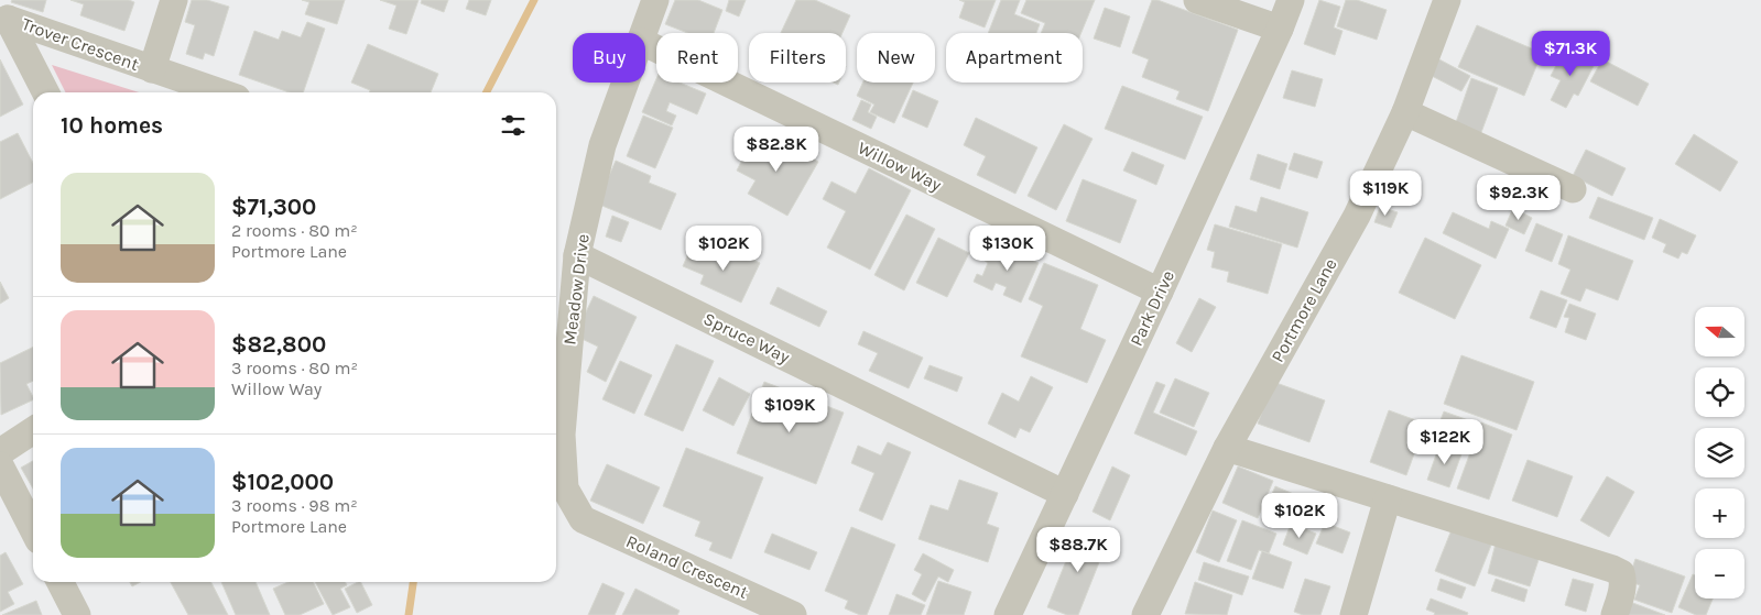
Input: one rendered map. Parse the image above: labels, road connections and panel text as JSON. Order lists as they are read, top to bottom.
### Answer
{
  "streets": {
    "street": [
      "Trover Crescent",
      "Willow Way",
      "Meadow Drive",
      "Park Drive",
      "Portmore Lane",
      "Spruce Way",
      "Roland Crescent"
    ]
  },
  "crossings": [
    ["Willow Way", "Park Drive"],
    ["Meadow Drive", "Spruce Way"],
    ["Meadow Drive", "Roland Crescent"],
    ["Park Drive", "Spruce Way"]
  ],
  "north": "left",
  "page": {
    "price": [
      "$71.3K",
      "$82.8K",
      "$119K",
      "$92.3K",
      "$102K",
      "$130K",
      "$109K",
      "$122K",
      "$102K",
      "$88.7K"
    ],
    "chip": [
      "Buy",
      "Rent",
      "Filters",
      "New",
      "Apartment"
    ],
    "heading": "10 homes",
    "list": [
      {
        "name": "$71,300",
        "note": "2 rooms · 80 m² · Portmore Lane"
      },
      {
        "name": "$82,800",
        "note": "3 rooms · 80 m² · Willow Way"
      },
      {
        "name": "$102,000",
        "note": "3 rooms · 98 m² · Portmore Lane"
      }
    ],
    "map_buttons": ["+", "−"]
  }
}
